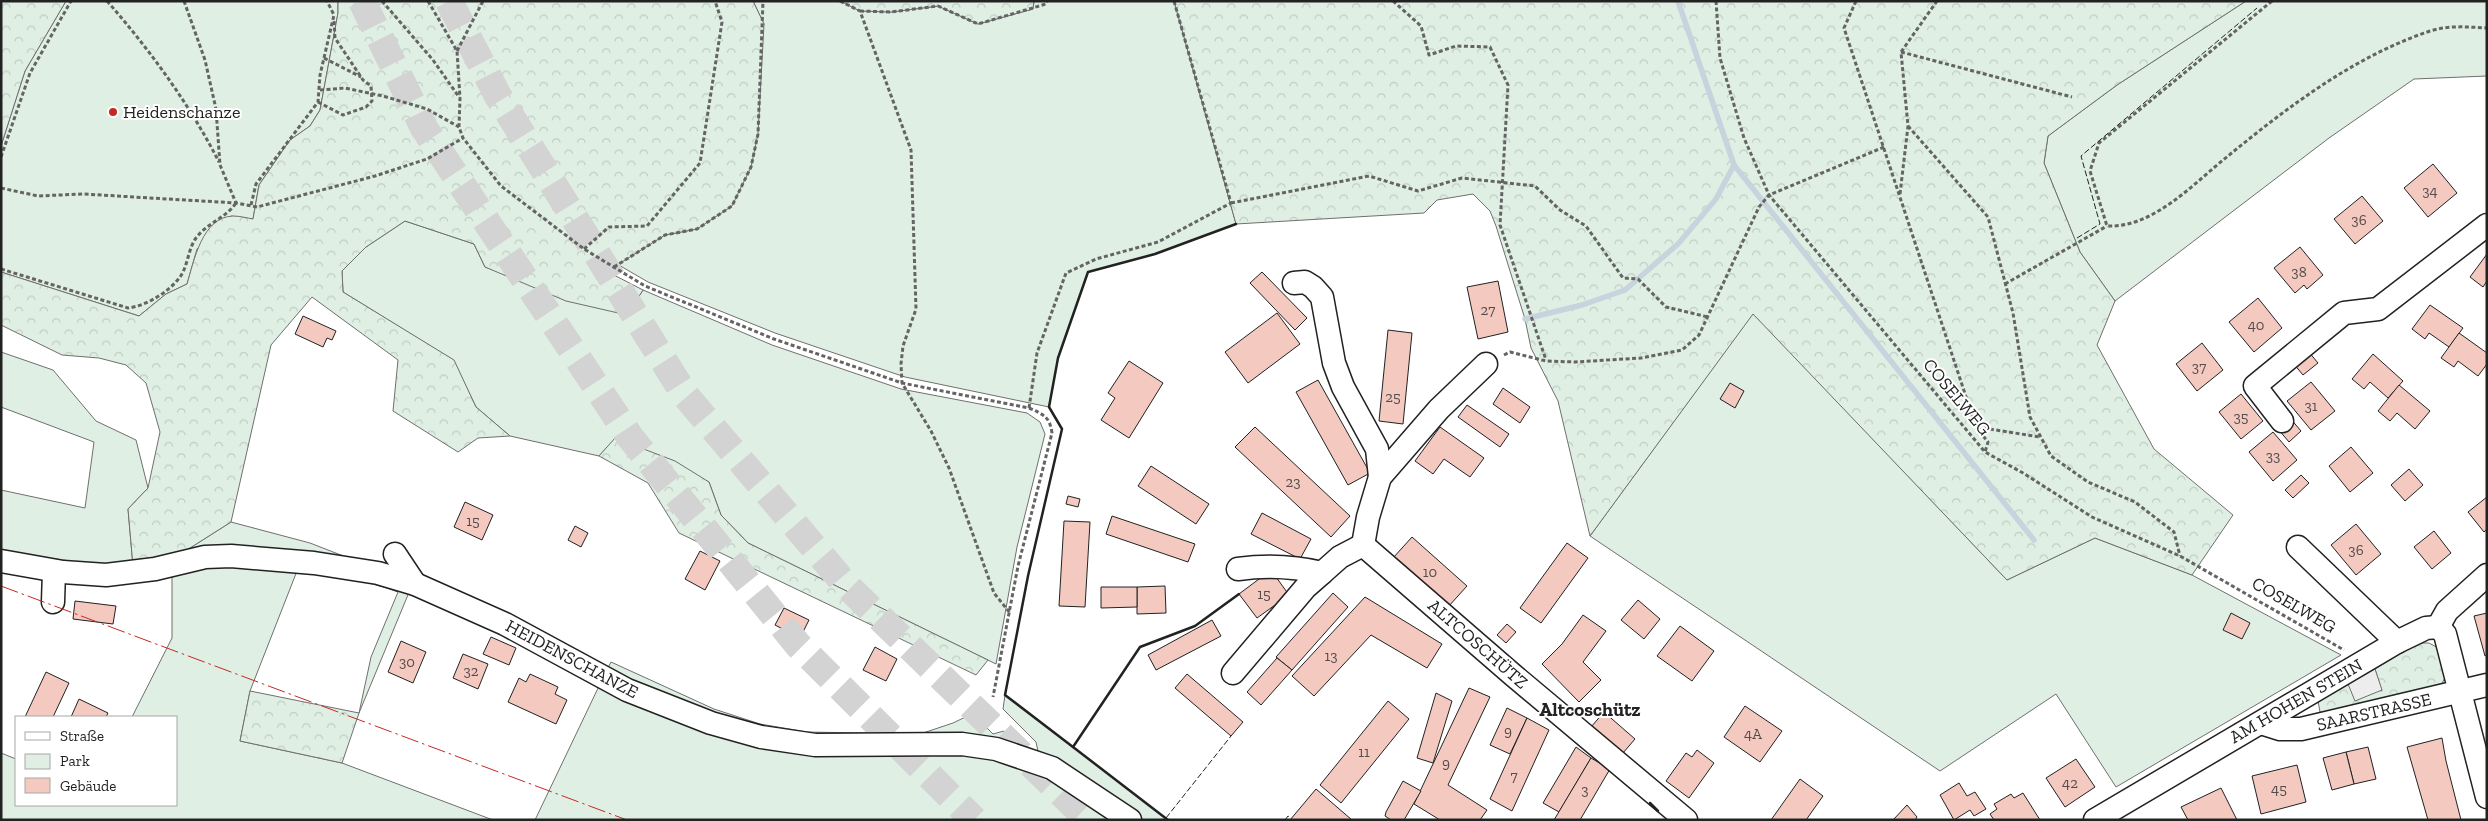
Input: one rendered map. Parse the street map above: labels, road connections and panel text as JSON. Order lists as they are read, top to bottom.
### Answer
{
  "streets": {
    "street": [
      "ALTCOSCHÜTZ",
      "HEIDENSCHANZE",
      "AM HOHEN STEIN",
      "SAARSTRASSE"
    ],
    "path": ["COSELWEG"]
  },
  "crossings": [
    ["AM HOHEN STEIN", "SAARSTRASSE"]
  ],
  "districts": ["Altcoschütz"],
  "places": ["Heidenschanze"],
  "house_numbers": [
    "34",
    "36",
    "38",
    "27",
    "40",
    "37",
    "25",
    "31",
    "35",
    "33",
    "23",
    "15",
    "36",
    "10",
    "15",
    "13",
    "30",
    "32",
    "9",
    "4A",
    "11",
    "9",
    "7",
    "42",
    "45",
    "3"
  ],
  "legend": ["Straße", "Park", "Gebäude"]
}
